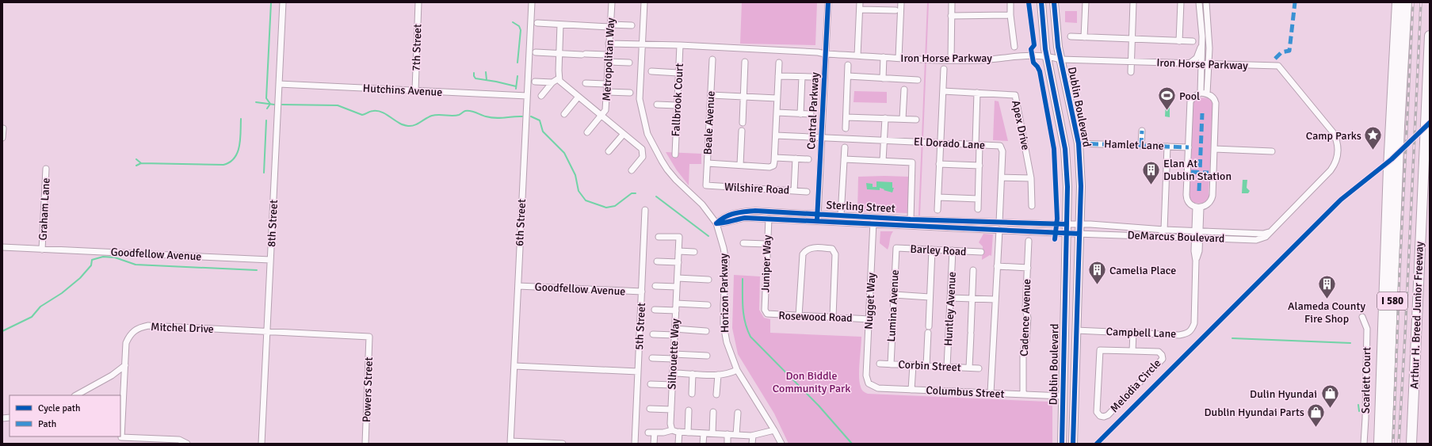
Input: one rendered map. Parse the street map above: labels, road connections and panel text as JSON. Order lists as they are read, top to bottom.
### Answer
{
  "streets": {
    "highway": ["I 580", "Arthur H. Breed Junior Freeway"],
    "main road": ["Dublin Boulevard"],
    "street": [
      "7th Street",
      "Iron Horse Parkway",
      "Metropolitan Way",
      "Hutchins Avenue",
      "Fallbrook Court",
      "Central Parkway",
      "Beale Avenue",
      "Apex Drive",
      "El Dorado Lane",
      "Hamlet Lane",
      "Wilshire Road",
      "Sterling Street",
      "Graham Lane",
      "6th Street",
      "8th Street",
      "DeMarcus Boulevard",
      "Barley Road",
      "Goodfellow Avenue",
      "Juniper Way",
      "Horizon Parkway",
      "Nugget Way",
      "Lumina Avenue",
      "Huntley Avenue",
      "Rosewood Road",
      "Cadence Avenue",
      "5th Street",
      "Mitchel Drive",
      "Campbell Lane",
      "Silhouette Way",
      "Corbin Street",
      "Scarlett Court",
      "Melodia Circle",
      "Powers Street",
      "Columbus Street"
    ]
  },
  "crossings": [
    ["7th Street", "Hutchins Avenue"],
    ["Iron Horse Parkway", "Metropolitan Way"],
    ["Iron Horse Parkway", "Fallbrook Court"],
    ["Iron Horse Parkway", "Dublin Boulevard"],
    ["Iron Horse Parkway", "Central Parkway"],
    ["Iron Horse Parkway", "DeMarcus Boulevard"],
    ["Iron Horse Parkway", "Horizon Parkway"],
    ["Hutchins Avenue", "6th Street"],
    ["Hutchins Avenue", "8th Street"],
    ["Dublin Boulevard", "Hamlet Lane"],
    ["Dublin Boulevard", "Sterling Street"],
    ["Dublin Boulevard", "DeMarcus Boulevard"],
    ["Dublin Boulevard", "Campbell Lane"],
    ["Dublin Boulevard", "Columbus Street"],
    ["Central Parkway", "El Dorado Lane"],
    ["Central Parkway", "Sterling Street"],
    ["Beale Avenue", "Wilshire Road"],
    ["El Dorado Lane", "Sterling Street"],
    ["Sterling Street", "DeMarcus Boulevard"],
    ["Sterling Street", "Juniper Way"],
    ["Sterling Street", "Horizon Parkway"],
    ["Sterling Street", "Nugget Way"],
    ["Graham Lane", "Goodfellow Avenue"],
    ["6th Street", "Goodfellow Avenue"],
    ["8th Street", "Goodfellow Avenue"],
    ["8th Street", "Mitchel Drive"],
    ["DeMarcus Boulevard", "Campbell Lane"],
    ["Barley Road", "Lumina Avenue"],
    ["Barley Road", "Huntley Avenue"],
    ["Goodfellow Avenue", "5th Street"],
    ["Juniper Way", "Rosewood Road"],
    ["Nugget Way", "Rosewood Road"],
    ["Nugget Way", "Columbus Street"],
    ["Lumina Avenue", "Corbin Street"],
    ["Huntley Avenue", "Corbin Street"],
    ["Cadence Avenue", "Columbus Street"],
    ["Mitchel Drive", "Powers Street"]
  ],
  "parks": ["Don Biddle Community Park"],
  "places": {
    "sports": ["Pool"],
    "place": ["Camp Parks"],
    "building": ["Elan At Dublin Station", "Camelia Place", "Alameda County Fire Shop"],
    "shop": ["Dulin Hyundai", "Dublin Hyundai Parts"]
  },
  "legend": ["Cycle path", "Path"]
}
